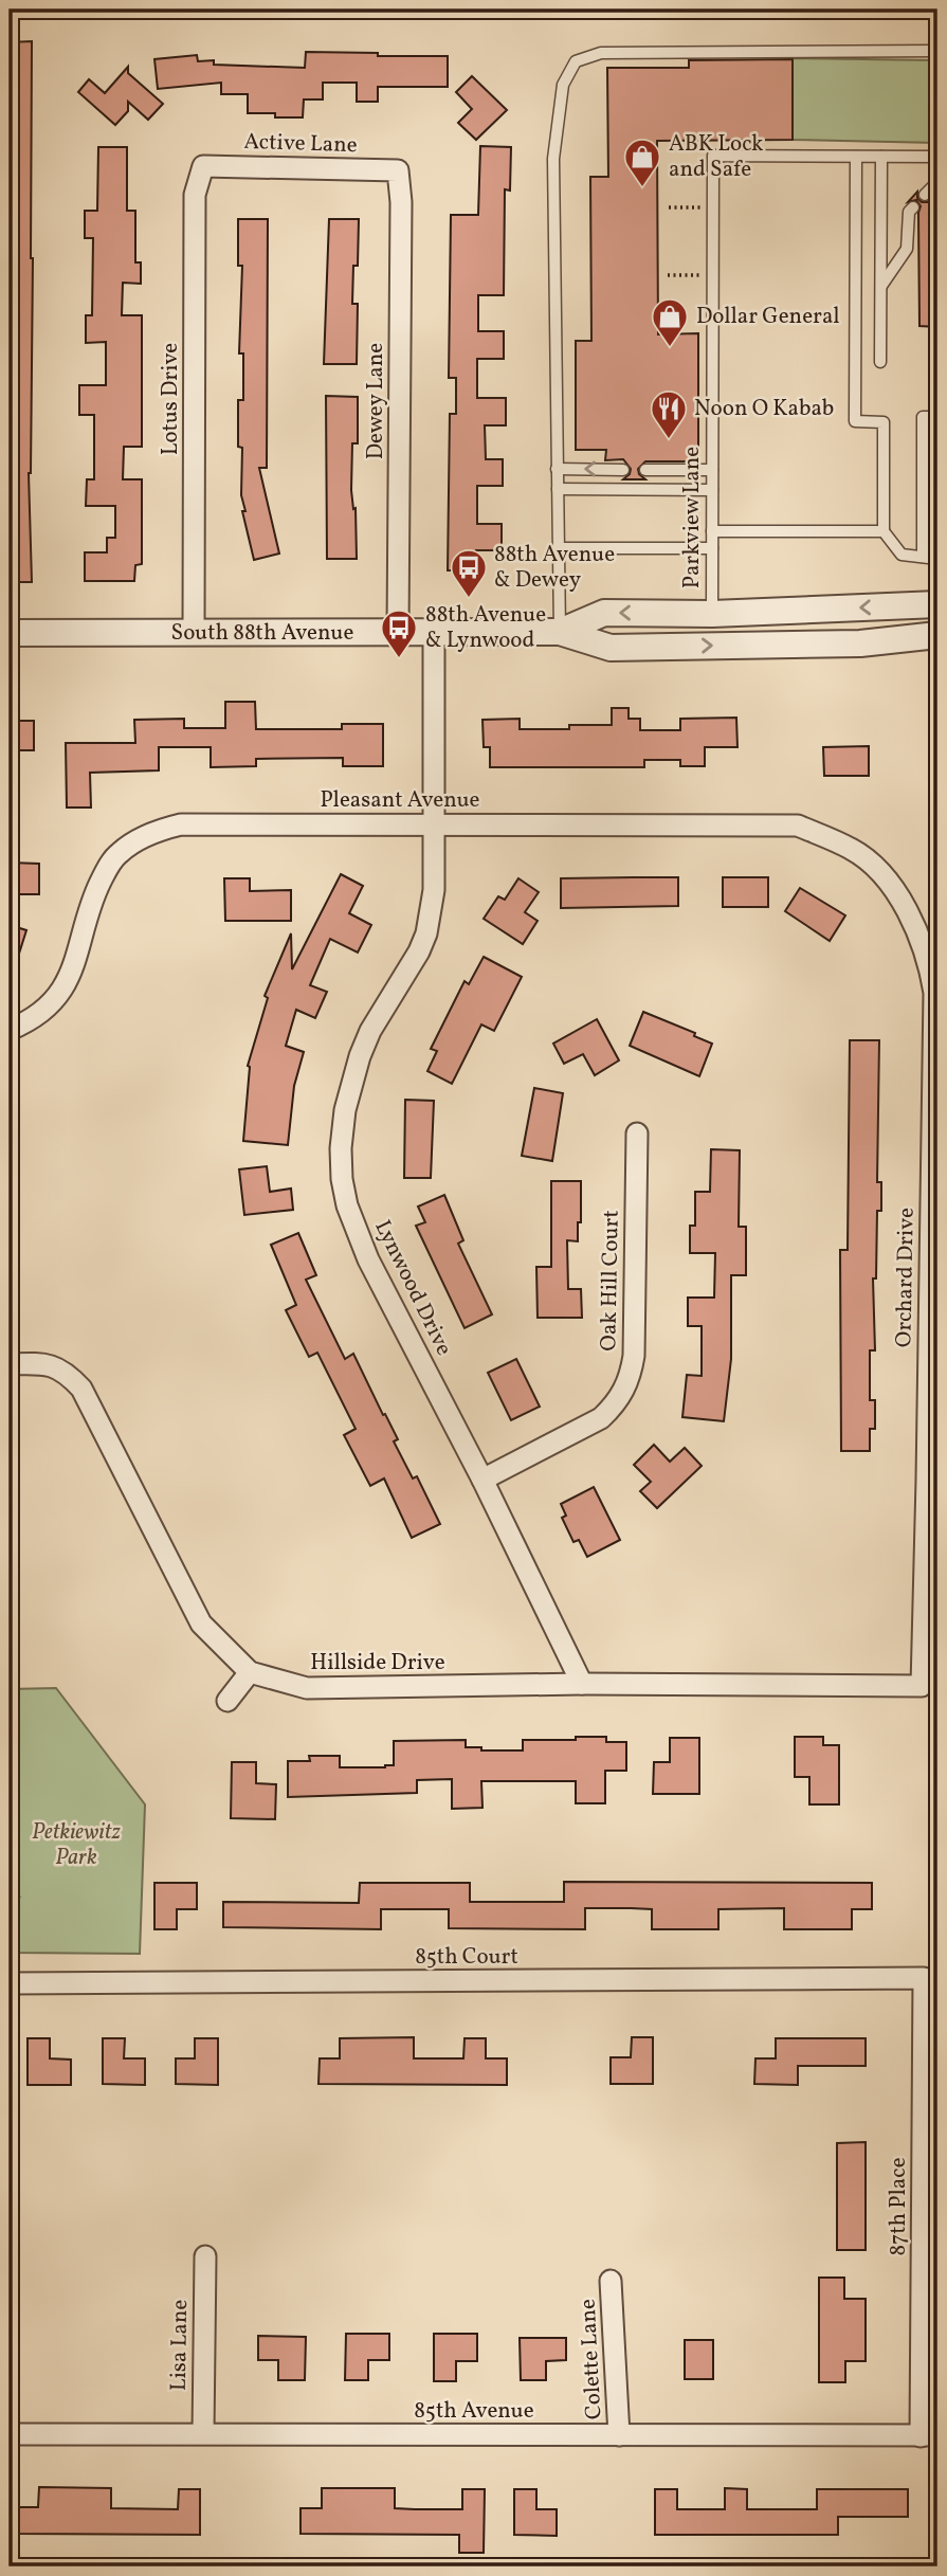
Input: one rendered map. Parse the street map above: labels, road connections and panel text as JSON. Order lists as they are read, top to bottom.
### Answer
{
  "streets": {
    "street": [
      "Active Lane",
      "Lotus Drive",
      "Dewey Lane",
      "South 88th Avenue",
      "Pleasant Avenue",
      "Orchard Drive",
      "Oak Hill Court",
      "Lynwood Drive",
      "Hillside Drive",
      "85th Court",
      "87th Place",
      "Lisa Lane",
      "Colette Lane",
      "85th Avenue"
    ],
    "lane": ["Parkview Lane"]
  },
  "crossings": [
    ["Active Lane", "Lotus Drive"],
    ["Active Lane", "Dewey Lane"],
    ["Lotus Drive", "South 88th Avenue"],
    ["Dewey Lane", "South 88th Avenue"],
    ["Parkview Lane", "South 88th Avenue"],
    ["South 88th Avenue", "Lynwood Drive"],
    ["Pleasant Avenue", "Orchard Drive"],
    ["Pleasant Avenue", "Lynwood Drive"],
    ["Orchard Drive", "Hillside Drive"],
    ["Oak Hill Court", "Lynwood Drive"],
    ["Lynwood Drive", "Hillside Drive"],
    ["85th Court", "87th Place"],
    ["87th Place", "85th Avenue"],
    ["Lisa Lane", "85th Avenue"],
    ["Colette Lane", "85th Avenue"]
  ],
  "parks": ["Petkiewitz Park"],
  "places": {
    "shop": ["ABK Lock and Safe", "Dollar General"],
    "restaurant": ["Noon O Kabab"],
    "bus stop": ["88th Avenue & Dewey", "88th Avenue & Lynwood"]
  }
}
